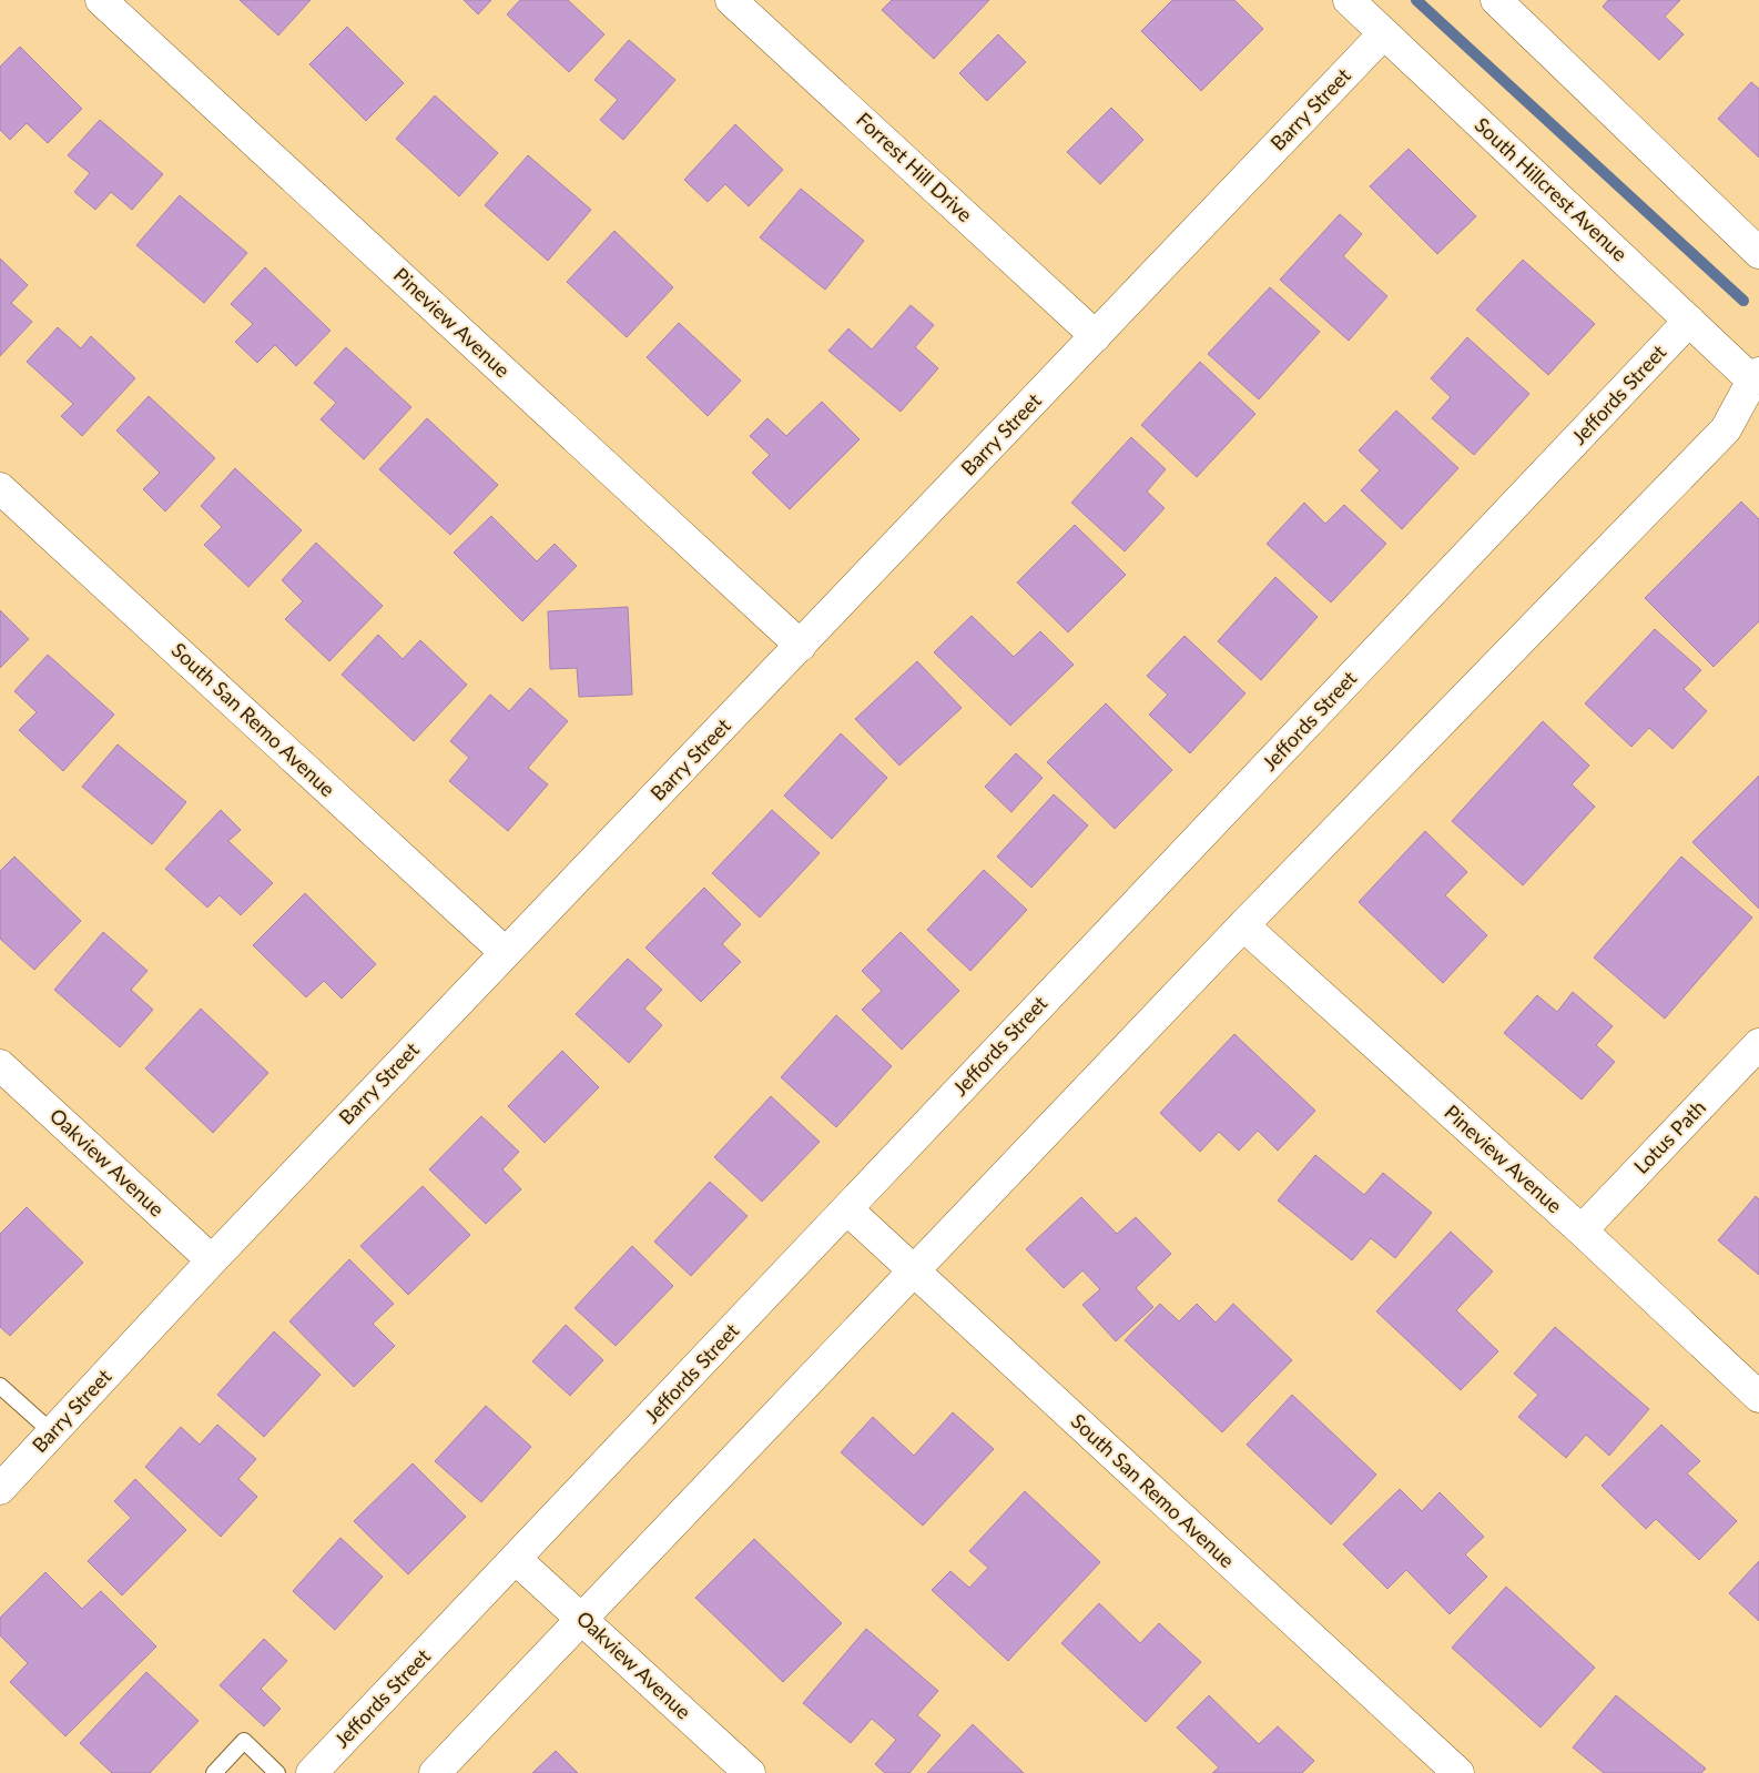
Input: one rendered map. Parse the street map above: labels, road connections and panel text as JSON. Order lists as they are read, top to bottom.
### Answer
{
  "streets": {
    "street": [
      "Barry Street",
      "Forrest Hill Drive",
      "South Hillcrest Avenue",
      "Pineview Avenue",
      "Jeffords Street",
      "South San Remo Avenue",
      "Lotus Path",
      "Oakview Avenue"
    ]
  },
  "crossings": [
    ["Barry Street", "Forrest Hill Drive"],
    ["Barry Street", "South Hillcrest Avenue"],
    ["Barry Street", "Pineview Avenue"],
    ["Barry Street", "South San Remo Avenue"],
    ["Barry Street", "Oakview Avenue"],
    ["South Hillcrest Avenue", "Jeffords Street"],
    ["Pineview Avenue", "Lotus Path"],
    ["Jeffords Street", "South San Remo Avenue"],
    ["Jeffords Street", "Oakview Avenue"]
  ]
}
